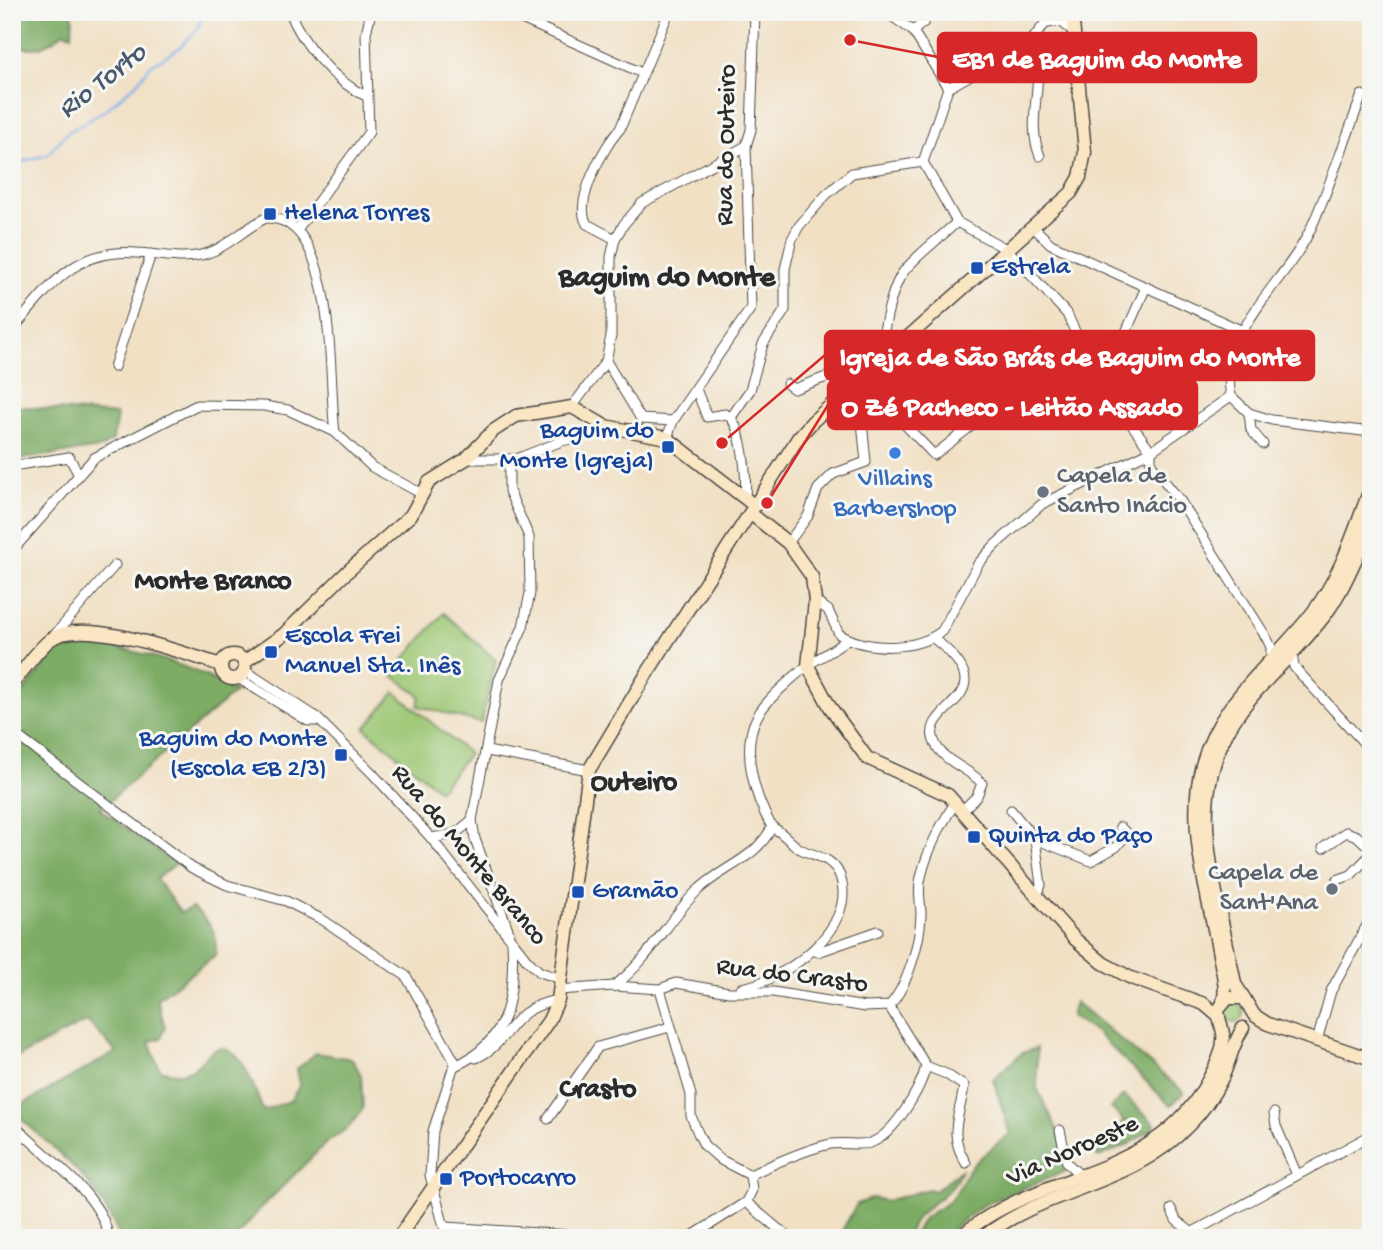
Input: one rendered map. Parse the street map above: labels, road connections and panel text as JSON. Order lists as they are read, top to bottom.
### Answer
{
  "streets": {
    "main road": ["Via Noroeste"],
    "street": ["Rua do Outeiro", "Rua do Monte Branco", "Rua do Crasto"]
  },
  "crossings": [
    ["Rua do Monte Branco", "Rua do Crasto"]
  ],
  "districts": [
    "Baguim do Monte",
    "Monte Branco",
    "Outeiro",
    "Crasto"
  ],
  "water": ["Rio Torto"],
  "places": {
    "other": [
      "EB1 de Baguim do Monte",
      "Igreja de São Brás de Baguim do Monte",
      "Villains Barbershop",
      "Capela de Santo Inácio",
      "O Zé Pacheco - Leitão Assado",
      "Capela de Sant'Ana"
    ],
    "transit": [
      "Helena Torres",
      "Estrela",
      "Baguim do Monte (Igreja)",
      "Escola Frei Manuel Sta. Inês",
      "Baguim do Monte (Escola EB 2/3)",
      "Quinta do Paço",
      "Gramão",
      "Portocarro"
    ]
  }
}
